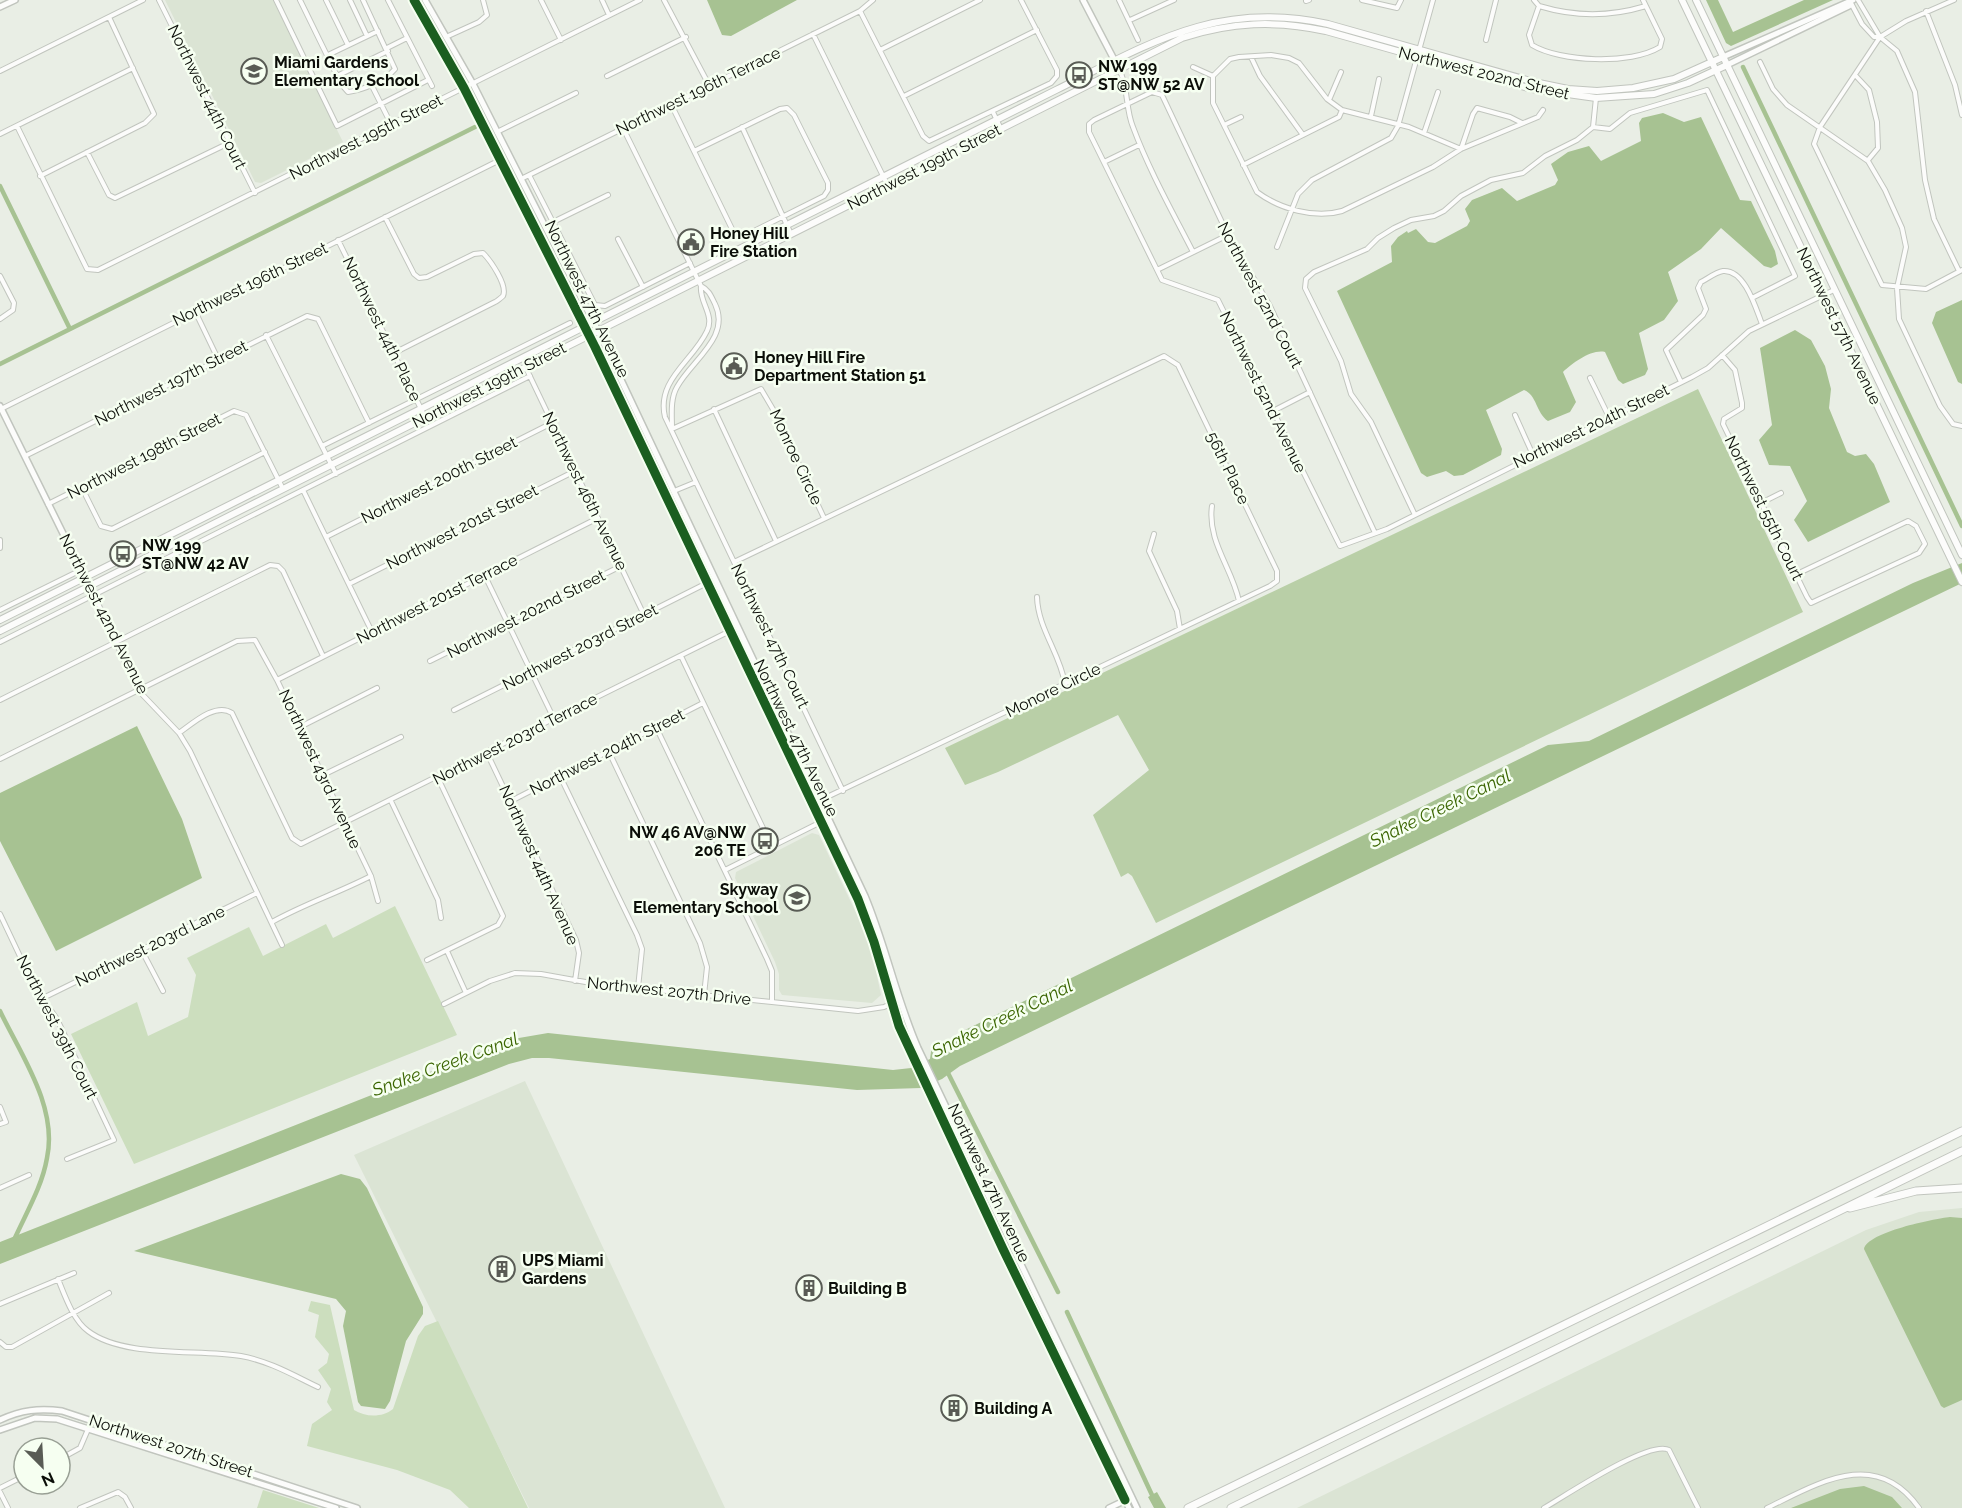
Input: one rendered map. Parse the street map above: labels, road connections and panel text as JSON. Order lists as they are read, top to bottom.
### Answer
{
  "streets": {
    "main road": [
      "Northwest 202nd Street",
      "Northwest 199th Street",
      "Northwest 47th Avenue",
      "Northwest 57th Avenue",
      "Northwest 42nd Avenue",
      "Northwest 207th Street"
    ],
    "street": [
      "Northwest 196th Terrace",
      "Northwest 44th Court",
      "Northwest 195th Street",
      "Northwest 196th Street",
      "Northwest 52nd Court",
      "Northwest 44th Place",
      "Northwest 197th Street",
      "Northwest 52nd Avenue",
      "Northwest 204th Street",
      "Northwest 198th Street",
      "Monroe Circle",
      "56th Place",
      "Northwest 200th Street",
      "Northwest 46th Avenue",
      "Northwest 55th Court",
      "Northwest 201st Street",
      "Northwest 201st Terrace",
      "Northwest 47th Court",
      "Northwest 203rd Street",
      "Monore Circle",
      "Northwest 203rd Terrace",
      "Northwest 43rd Avenue",
      "Northwest 44th Avenue",
      "Northwest 203rd Lane",
      "Northwest 207th Drive",
      "Northwest 39th Court"
    ]
  },
  "crossings": [
    ["Northwest 202nd Street", "Northwest 199th Street"],
    ["Northwest 202nd Street", "Northwest 57th Avenue"],
    ["Northwest 202nd Street", "Northwest 46th Avenue"],
    ["Northwest 196th Terrace", "Northwest 47th Avenue"],
    ["Northwest 44th Court", "Northwest 195th Street"],
    ["Northwest 195th Street", "Northwest 47th Avenue"],
    ["Northwest 199th Street", "Northwest 47th Avenue"],
    ["Northwest 199th Street", "Northwest 44th Place"],
    ["Northwest 199th Street", "Northwest 46th Avenue"],
    ["Northwest 199th Street", "Northwest 42nd Avenue"],
    ["Northwest 196th Street", "Northwest 47th Avenue"],
    ["Northwest 196th Street", "Northwest 44th Place"],
    ["Northwest 196th Street", "Northwest 42nd Avenue"],
    ["Northwest 52nd Court", "Northwest 204th Street"],
    ["Northwest 47th Avenue", "Northwest 203rd Street"],
    ["Northwest 47th Avenue", "Northwest 203rd Terrace"],
    ["Northwest 47th Avenue", "Northwest 207th Drive"],
    ["Northwest 57th Avenue", "Northwest 204th Street"],
    ["Northwest 197th Street", "Northwest 42nd Avenue"],
    ["Northwest 52nd Avenue", "Northwest 204th Street"],
    ["Northwest 204th Street", "Northwest 55th Court"],
    ["Northwest 204th Street", "Northwest 44th Avenue"],
    ["Northwest 198th Street", "Northwest 42nd Avenue"],
    ["Monroe Circle", "56th Place"],
    ["Monroe Circle", "Northwest 47th Court"],
    ["56th Place", "Monore Circle"],
    ["Northwest 200th Street", "Northwest 46th Avenue"],
    ["Northwest 46th Avenue", "Northwest 201st Street"],
    ["Northwest 46th Avenue", "Northwest 201st Terrace"],
    ["Northwest 46th Avenue", "Northwest 203rd Street"],
    ["Northwest 201st Terrace", "Northwest 43rd Avenue"],
    ["Northwest 42nd Avenue", "Northwest 203rd Terrace"],
    ["Northwest 42nd Avenue", "Northwest 43rd Avenue"],
    ["Northwest 42nd Avenue", "Northwest 203rd Lane"],
    ["Northwest 47th Court", "Monore Circle"],
    ["Northwest 203rd Terrace", "Northwest 43rd Avenue"],
    ["Northwest 203rd Terrace", "Northwest 44th Avenue"],
    ["Northwest 44th Avenue", "Northwest 207th Drive"],
    ["Northwest 203rd Lane", "Northwest 39th Court"]
  ],
  "water": ["Snake Creek Canal"],
  "places": {
    "school or university": ["Miami Gardens Elementary School", "Skyway Elementary School"],
    "bus stop": ["NW 199 ST@NW 52 AV", "NW 199 ST@NW 42 AV", "NW 46 AV@NW 206 TE"],
    "public building": ["Honey Hill Fire Station", "Honey Hill Fire Department Station 51"],
    "building": ["UPS Miami Gardens", "Building B", "Building A"]
  },
  "north": "bottom right"
}
